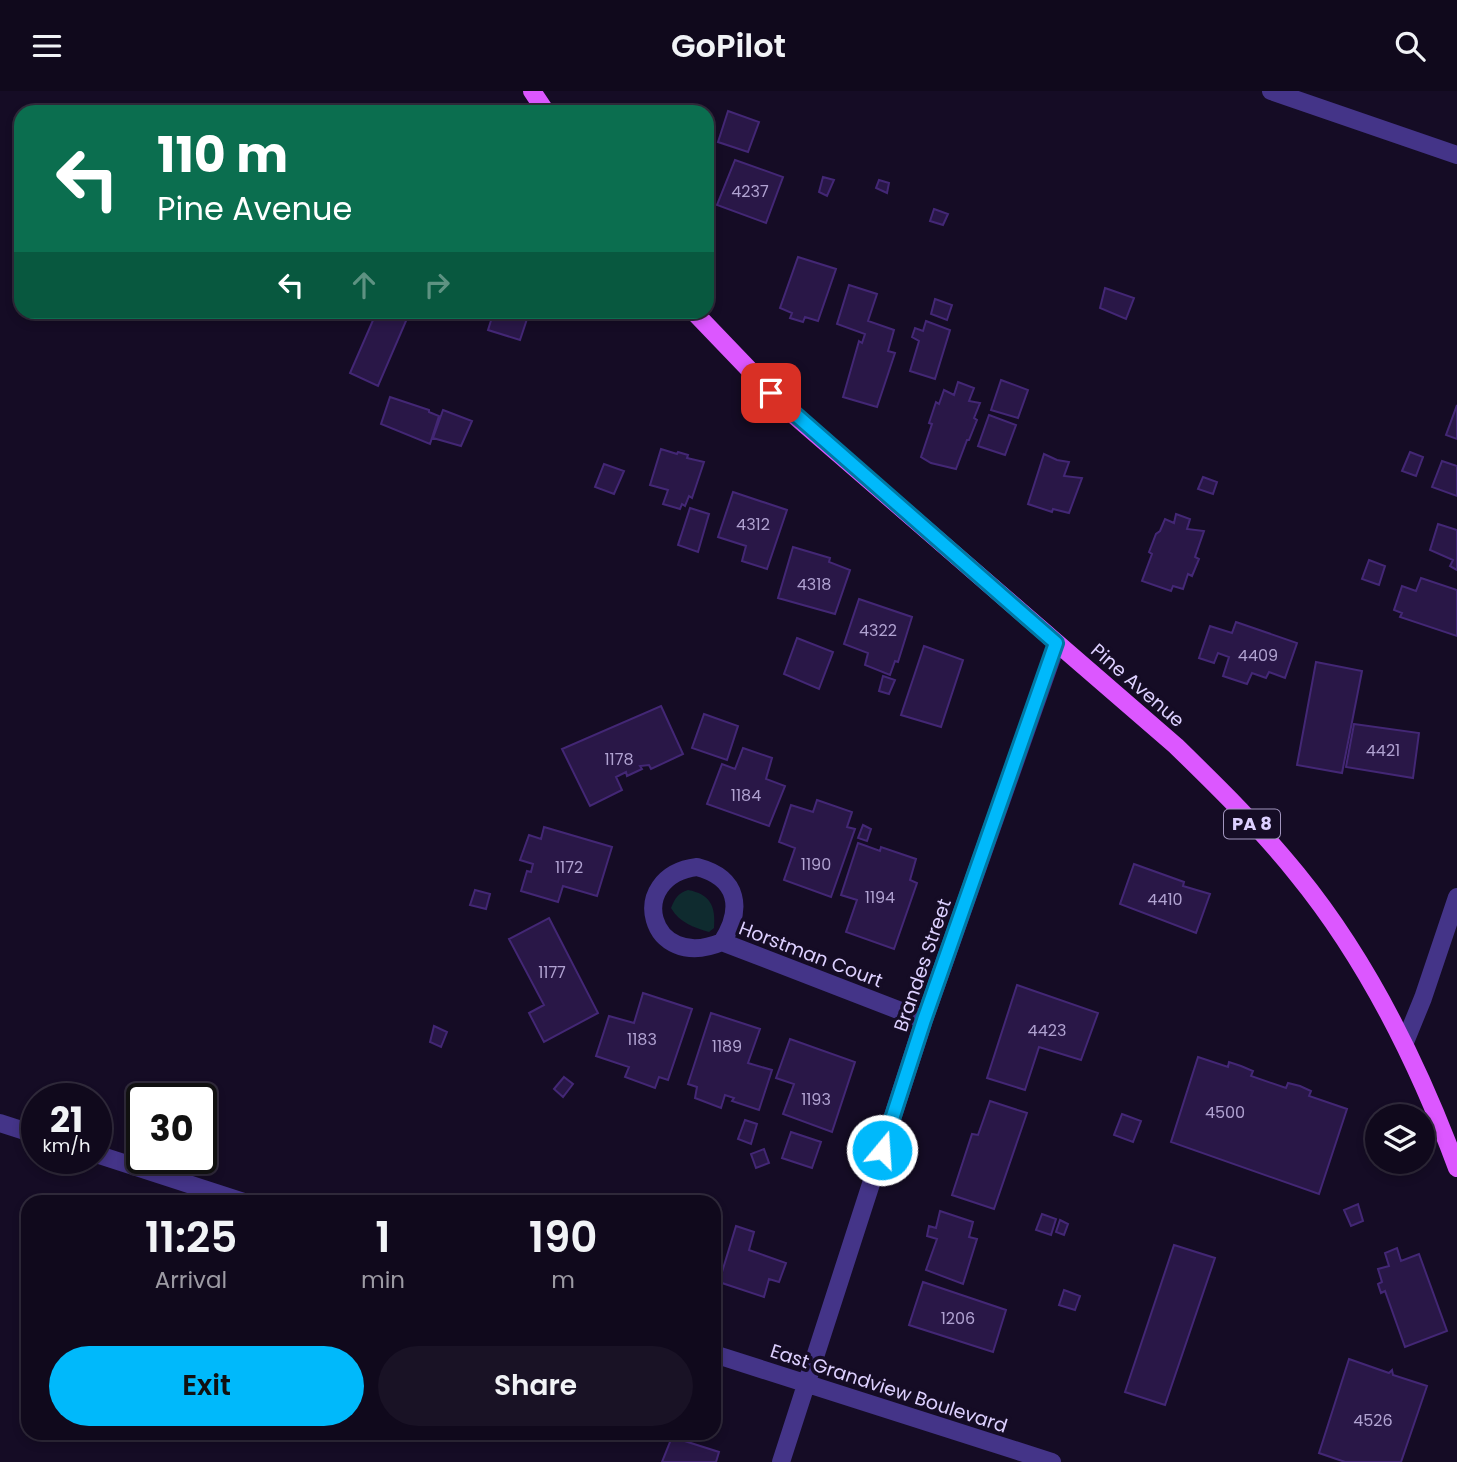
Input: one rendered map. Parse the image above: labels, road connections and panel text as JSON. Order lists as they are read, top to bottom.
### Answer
{
  "streets": {
    "main road": ["Pine Avenue", "PA 8"],
    "street": ["Horstman Court", "Brandes Street", "East Grandview Boulevard"]
  },
  "crossings": [
    ["Pine Avenue", "Brandes Street"],
    ["Horstman Court", "Brandes Street"],
    ["Brandes Street", "East Grandview Boulevard"]
  ],
  "house_numbers": [
    "4237",
    "4312",
    "4318",
    "4322",
    "4409",
    "4421",
    "1178",
    "1184",
    "1190",
    "1172",
    "1194",
    "4410",
    "1177",
    "4423",
    "1183",
    "1189",
    "1193",
    "4500",
    "1206",
    "4526"
  ],
  "page": {
    "header": "GoPilot",
    "turn": ["110 m", "Pine Avenue"],
    "speed": "21 km/h",
    "limit": "30",
    "eta": [
      "11:25",
      "Arrival",
      "1",
      "min",
      "190",
      "m"
    ],
    "buttons": ["Exit", "Share"]
  }
}
